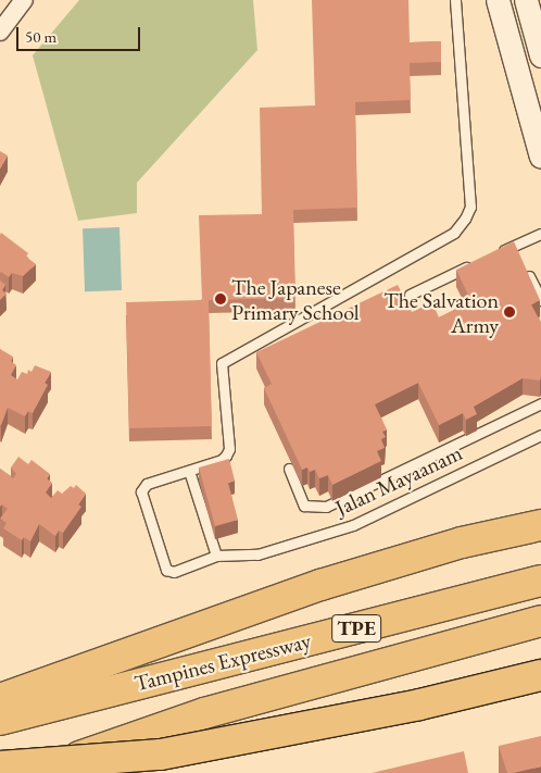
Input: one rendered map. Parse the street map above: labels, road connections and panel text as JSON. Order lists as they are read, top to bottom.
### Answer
{
  "streets": {
    "highway": ["TPE", "Tampines Expressway"],
    "lane": ["Jalan Mayaanam"]
  },
  "places": ["The Japanese Primary School", "The Salvation Army"],
  "scale_bar": "50 m"
}
